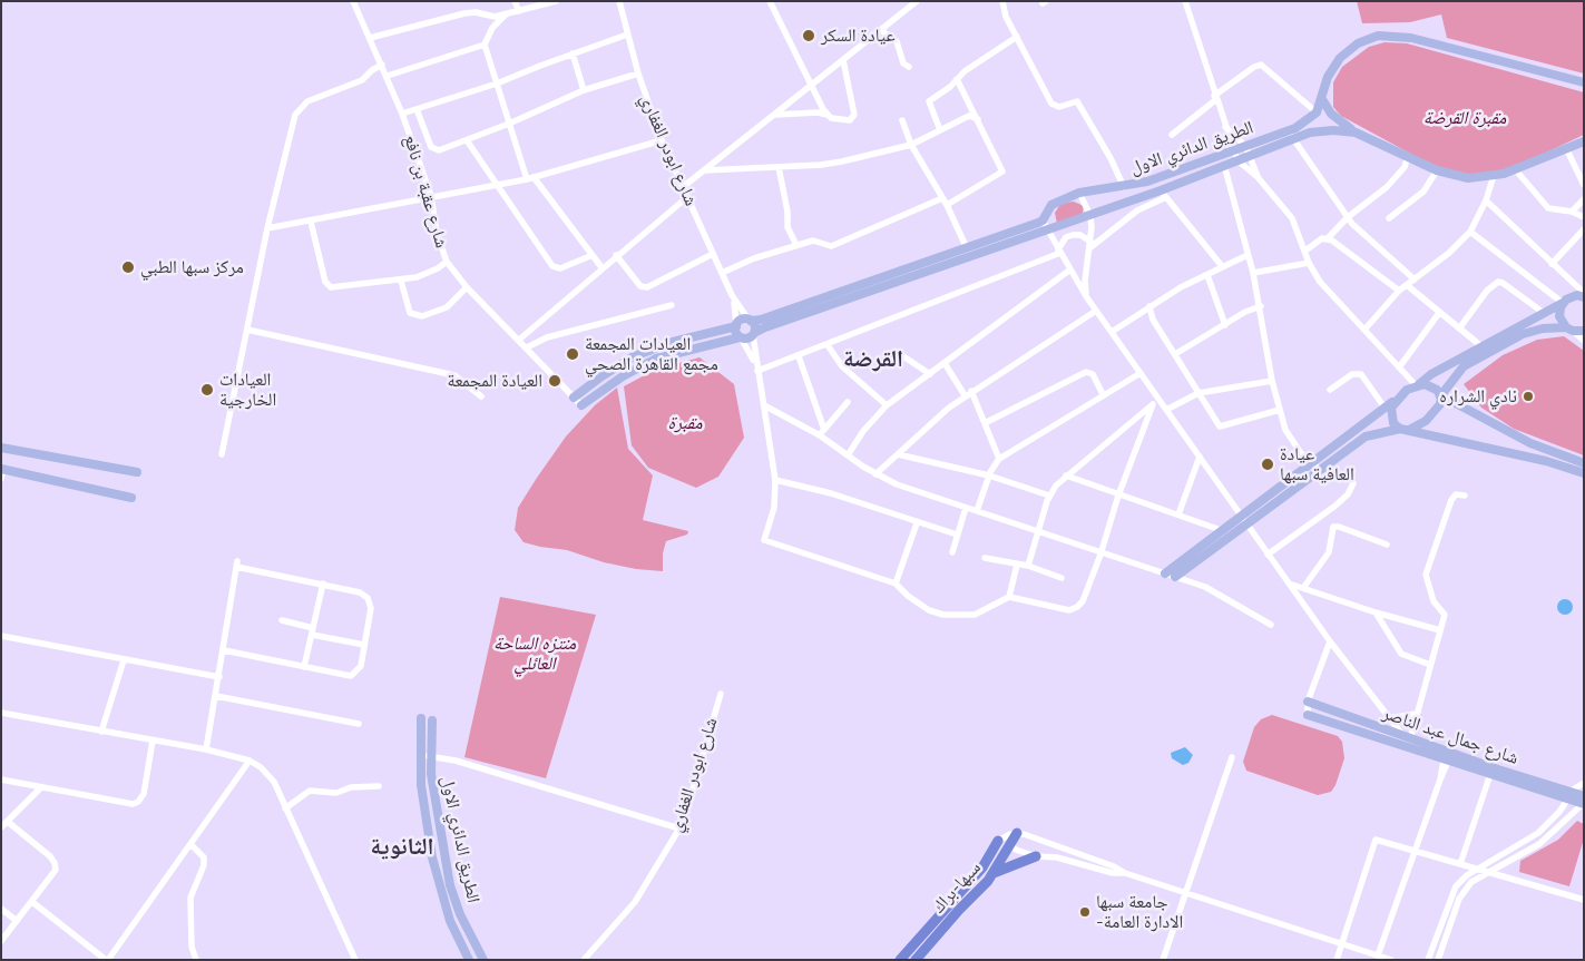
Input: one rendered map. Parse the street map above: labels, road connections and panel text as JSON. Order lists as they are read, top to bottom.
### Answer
{
  "streets": {
    "highway": ["سبها-براك"],
    "main road": ["الطريق الدائري الاول", "شارع جمال عبد الناصر"],
    "street": ["شارع ابودر الغفاري", "شارع عقبة بن نافع"]
  },
  "crossings": [
    ["الطريق الدائري الاول", "شارع ابودر الغفاري"]
  ],
  "districts": ["القرضة", "الثانوية"],
  "parks": ["مقبرة القرضة", "مقبرة", "منتزه الساحة العائلي"],
  "places": [
    "عيادة السكر",
    "مركز سبها الطبي",
    "العيادات المجمعة مجمع القاهرة الصحي",
    "العيادة المجمعة",
    "العيادات الخارجية",
    "نادي الشراره",
    "عيادة العافية سبها",
    "جامعة سبها -الادارة العامة"
  ]
}
